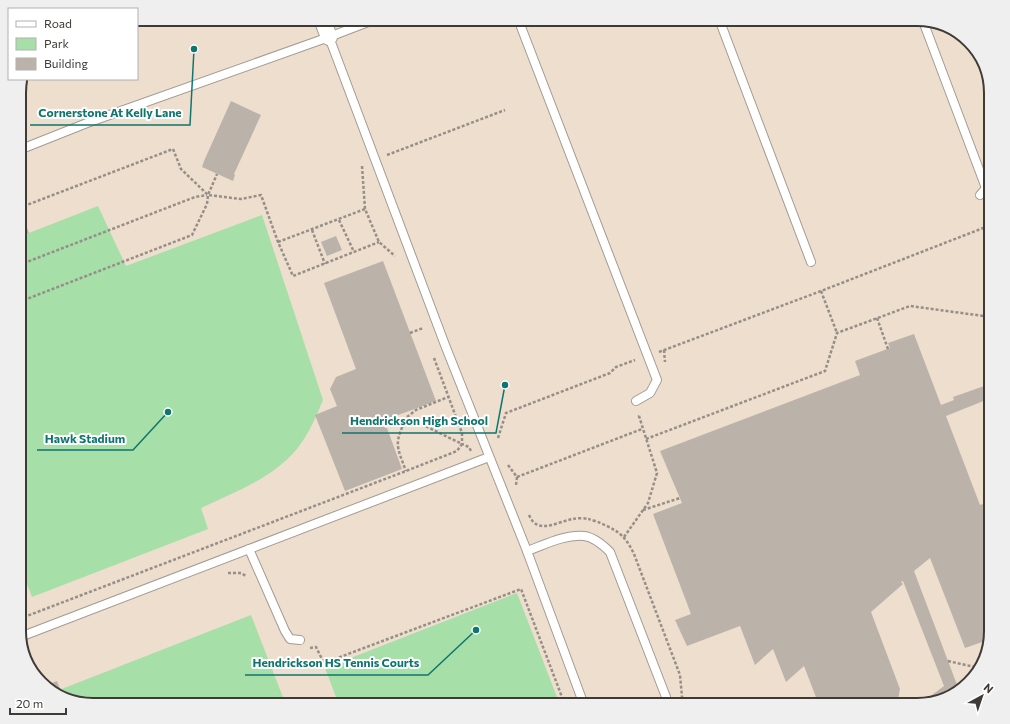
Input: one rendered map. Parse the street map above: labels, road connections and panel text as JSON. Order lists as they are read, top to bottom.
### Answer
{
  "places": [
    "Cornerstone At Kelly Lane",
    "Hendrickson High School",
    "Hawk Stadium",
    "Hendrickson HS Tennis Courts"
  ],
  "legend": ["Road", "Park", "Building"],
  "scale_bar": "20 m",
  "north": "top right"
}
